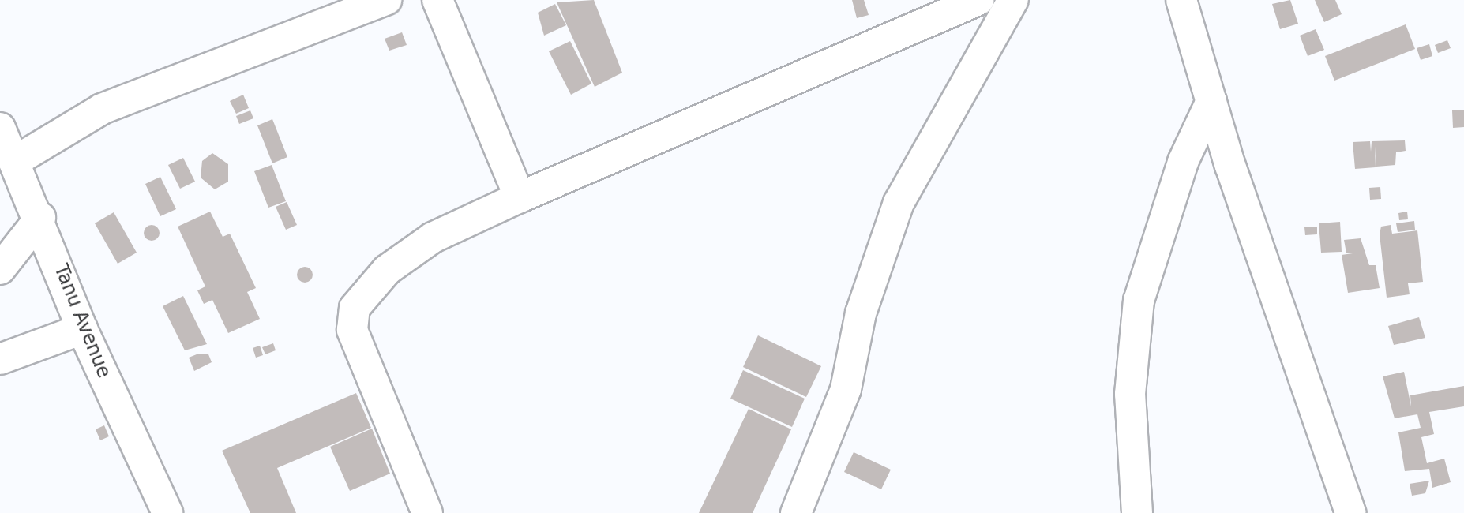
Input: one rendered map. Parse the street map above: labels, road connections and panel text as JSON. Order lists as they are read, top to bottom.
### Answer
{
  "streets": {
    "street": ["Tanu Avenue"]
  }
}
